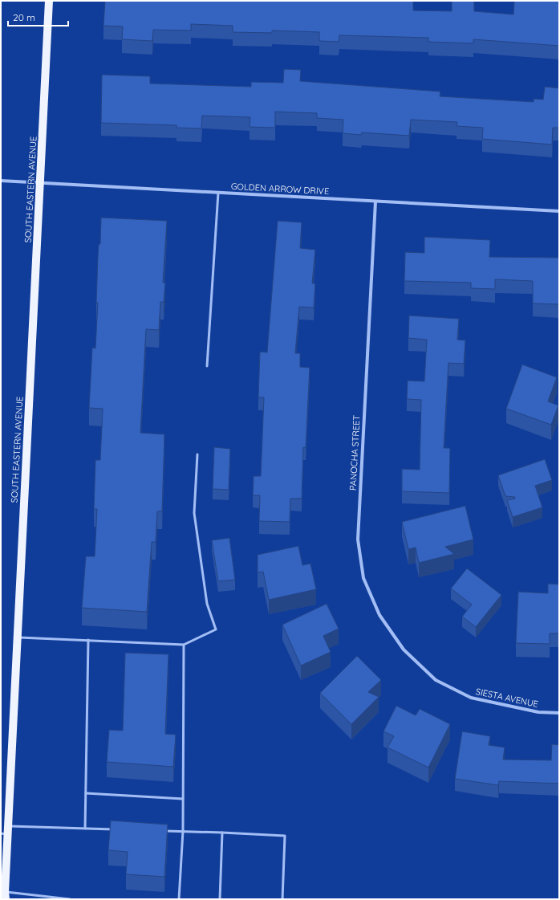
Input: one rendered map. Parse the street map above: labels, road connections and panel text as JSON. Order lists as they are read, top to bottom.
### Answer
{
  "streets": {
    "main road": ["SOUTH EASTERN AVENUE"],
    "street": ["GOLDEN ARROW DRIVE", "PANOCHA STREET", "SIESTA AVENUE"]
  },
  "crossings": [
    ["GOLDEN ARROW DRIVE", "SOUTH EASTERN AVENUE"],
    ["GOLDEN ARROW DRIVE", "PANOCHA STREET"],
    ["PANOCHA STREET", "SIESTA AVENUE"]
  ],
  "scale_bar": "20 m"
}
